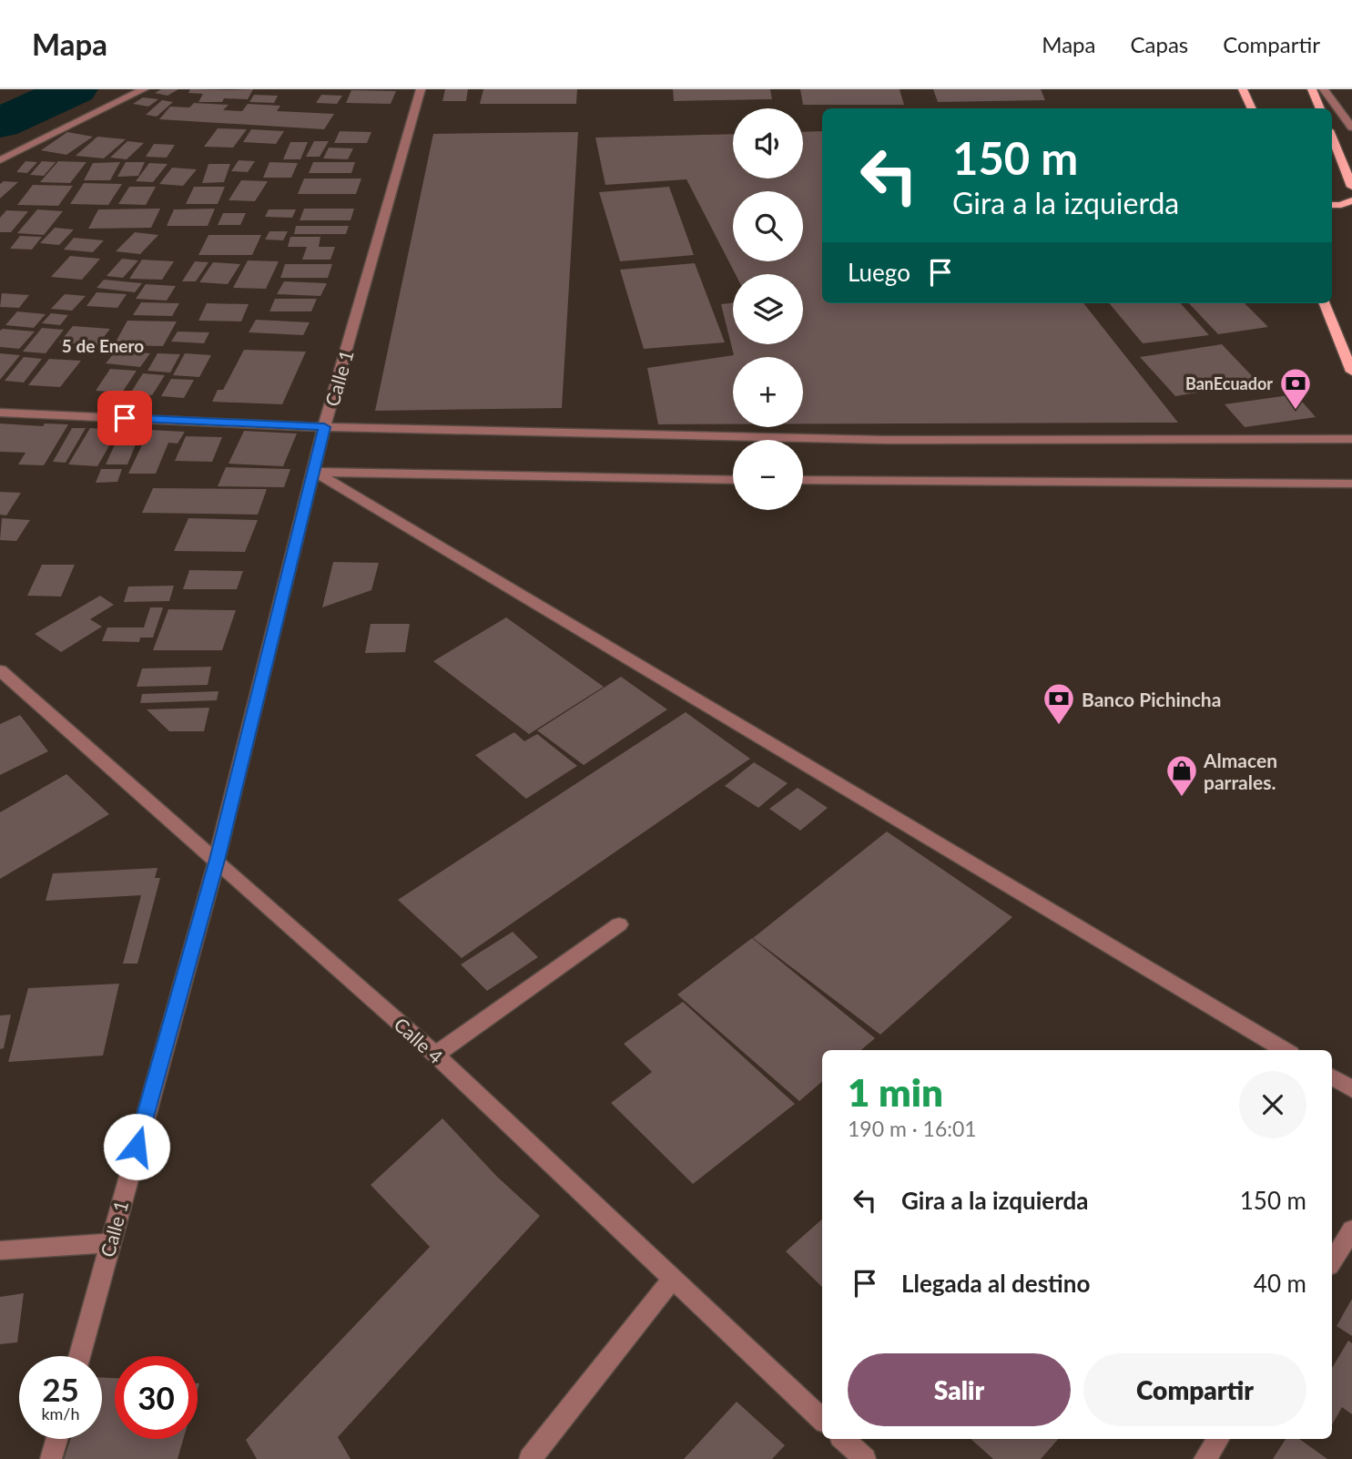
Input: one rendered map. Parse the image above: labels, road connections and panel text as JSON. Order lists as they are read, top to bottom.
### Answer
{
  "streets": {
    "street": ["Calle 1", "Calle 4"]
  },
  "crossings": [
    ["Calle 1", "Calle 4"]
  ],
  "districts": ["5 de Enero"],
  "places": {
    "bank": ["BanEcuador", "Banco Pichincha"],
    "shop": ["Almacen parrales."]
  },
  "page": {
    "header": "Mapa",
    "nav": ["Mapa", "Capas", "Compartir"],
    "map_buttons": ["+", "−"],
    "turn": ["150 m", "Gira a la izquierda"],
    "then": "Luego",
    "heading": ["1 min", "190 m · 16:01"],
    "list": [
      {
        "name": "Gira a la izquierda",
        "value": "150 m"
      },
      {
        "name": "Llegada al destino",
        "value": "40 m"
      }
    ],
    "buttons": ["Salir", "Compartir"],
    "speed": "25 km/h",
    "limit": "30"
  }
}
